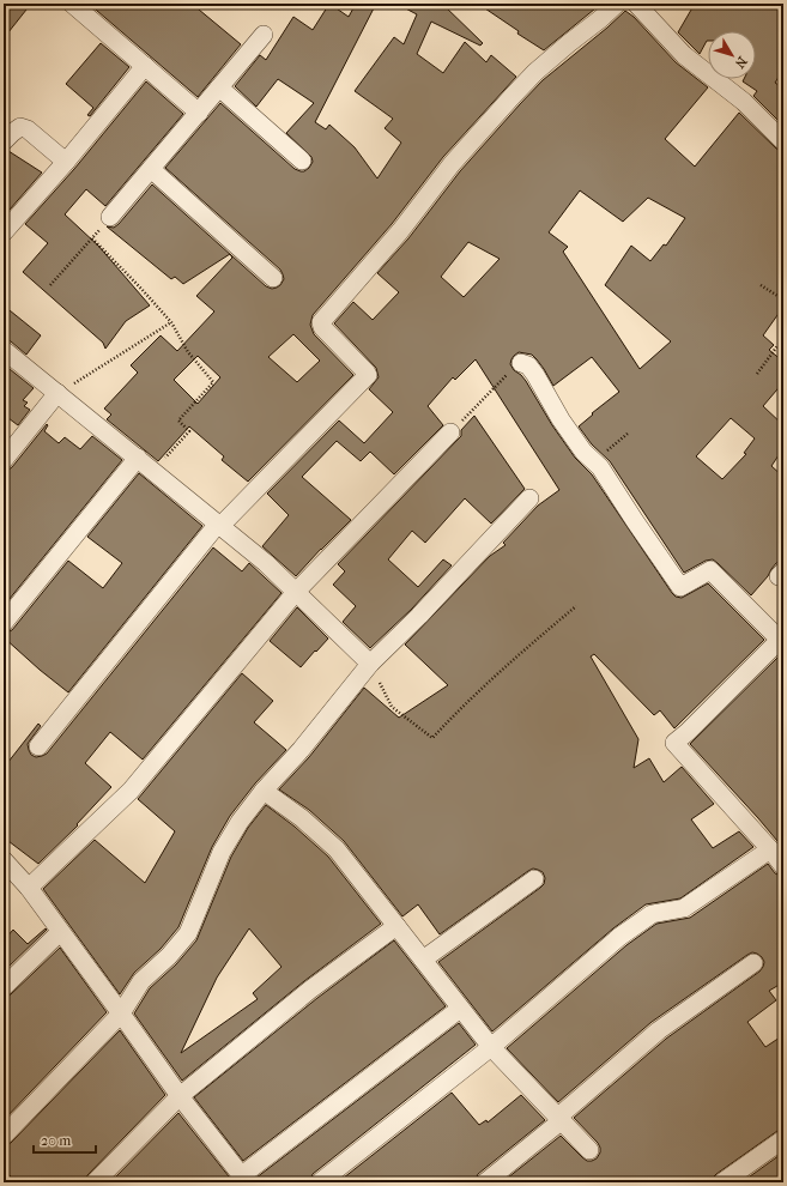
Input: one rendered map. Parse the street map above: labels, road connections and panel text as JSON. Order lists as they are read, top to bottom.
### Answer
{
  "scale_bar": "20 m",
  "north": "bottom right"
}
